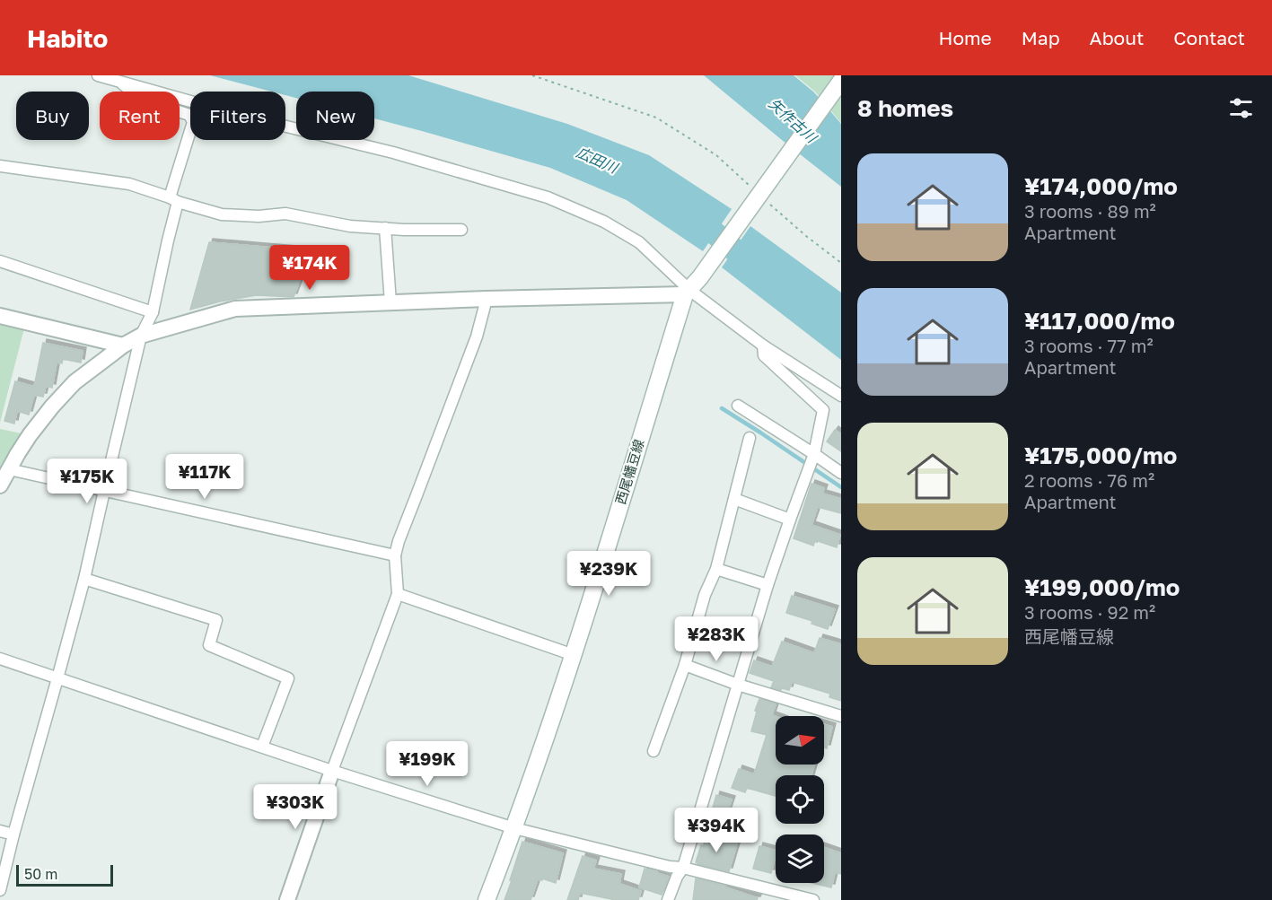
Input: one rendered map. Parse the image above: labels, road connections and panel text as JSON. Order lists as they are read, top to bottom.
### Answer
{
  "streets": {
    "main road": ["西尾幡豆線"]
  },
  "water": ["矢作古川", "広田川"],
  "scale_bar": "50 m",
  "north": "right",
  "page": {
    "header": "Habito",
    "nav": [
      "Home",
      "Map",
      "About",
      "Contact"
    ],
    "heading": "8 homes",
    "chip": [
      "Buy",
      "Rent",
      "Filters",
      "New"
    ],
    "list": [
      {
        "name": "¥174,000/mo",
        "note": "3 rooms · 89 m² · Apartment"
      },
      {
        "name": "¥117,000/mo",
        "note": "3 rooms · 77 m² · Apartment"
      },
      {
        "name": "¥175,000/mo",
        "note": "2 rooms · 76 m² · Apartment"
      },
      {
        "name": "¥199,000/mo",
        "note": "3 rooms · 92 m² · 西尾幡豆線"
      }
    ],
    "price": [
      "¥174K",
      "¥117K",
      "¥175K",
      "¥239K",
      "¥283K",
      "¥199K",
      "¥303K",
      "¥394K"
    ],
    "scale": "50 m"
  }
}
